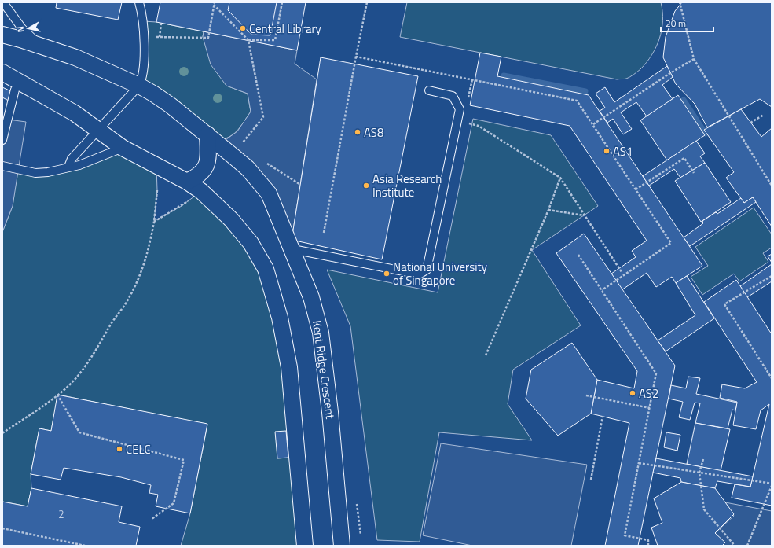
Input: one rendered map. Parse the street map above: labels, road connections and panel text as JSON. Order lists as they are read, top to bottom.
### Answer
{
  "streets": {
    "street": ["Kent Ridge Crescent"]
  },
  "places": [
    "Central Library",
    "AS8",
    "AS1",
    "Asia Research Institute",
    "National University of Singapore",
    "AS2",
    "CELC"
  ],
  "house_numbers": ["2"],
  "scale_bar": "20 m",
  "north": "left"
}
